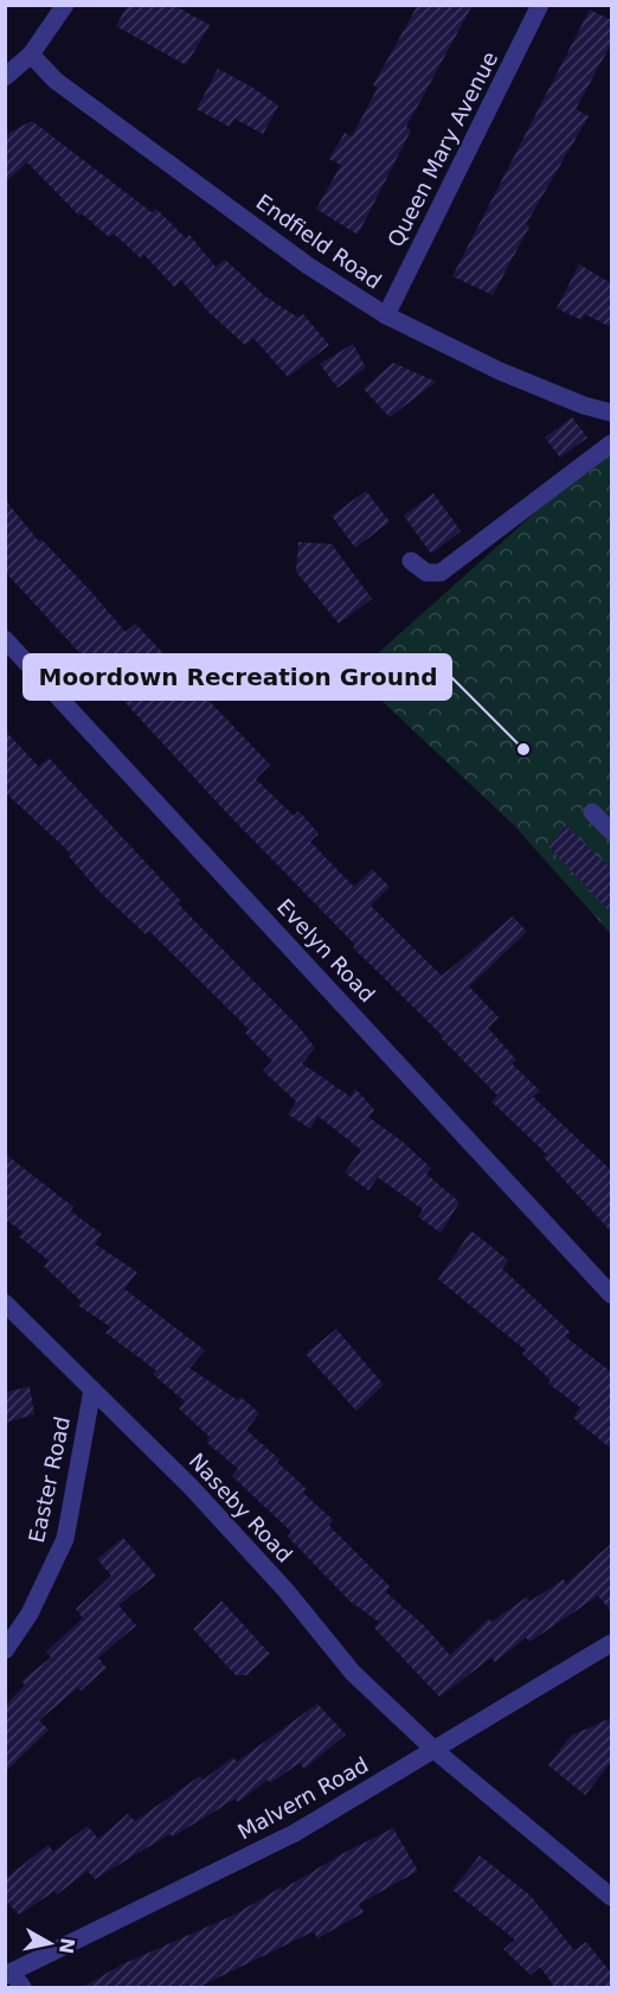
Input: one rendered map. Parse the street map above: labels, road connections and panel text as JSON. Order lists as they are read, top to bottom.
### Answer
{
  "streets": {
    "street": [
      "Queen Mary Avenue",
      "Endfield Road",
      "Evelyn Road",
      "Easter Road",
      "Naseby Road",
      "Malvern Road"
    ]
  },
  "crossings": [
    ["Queen Mary Avenue", "Endfield Road"],
    ["Easter Road", "Naseby Road"],
    ["Naseby Road", "Malvern Road"]
  ],
  "places": ["Moordown Recreation Ground"],
  "north": "right"
}
